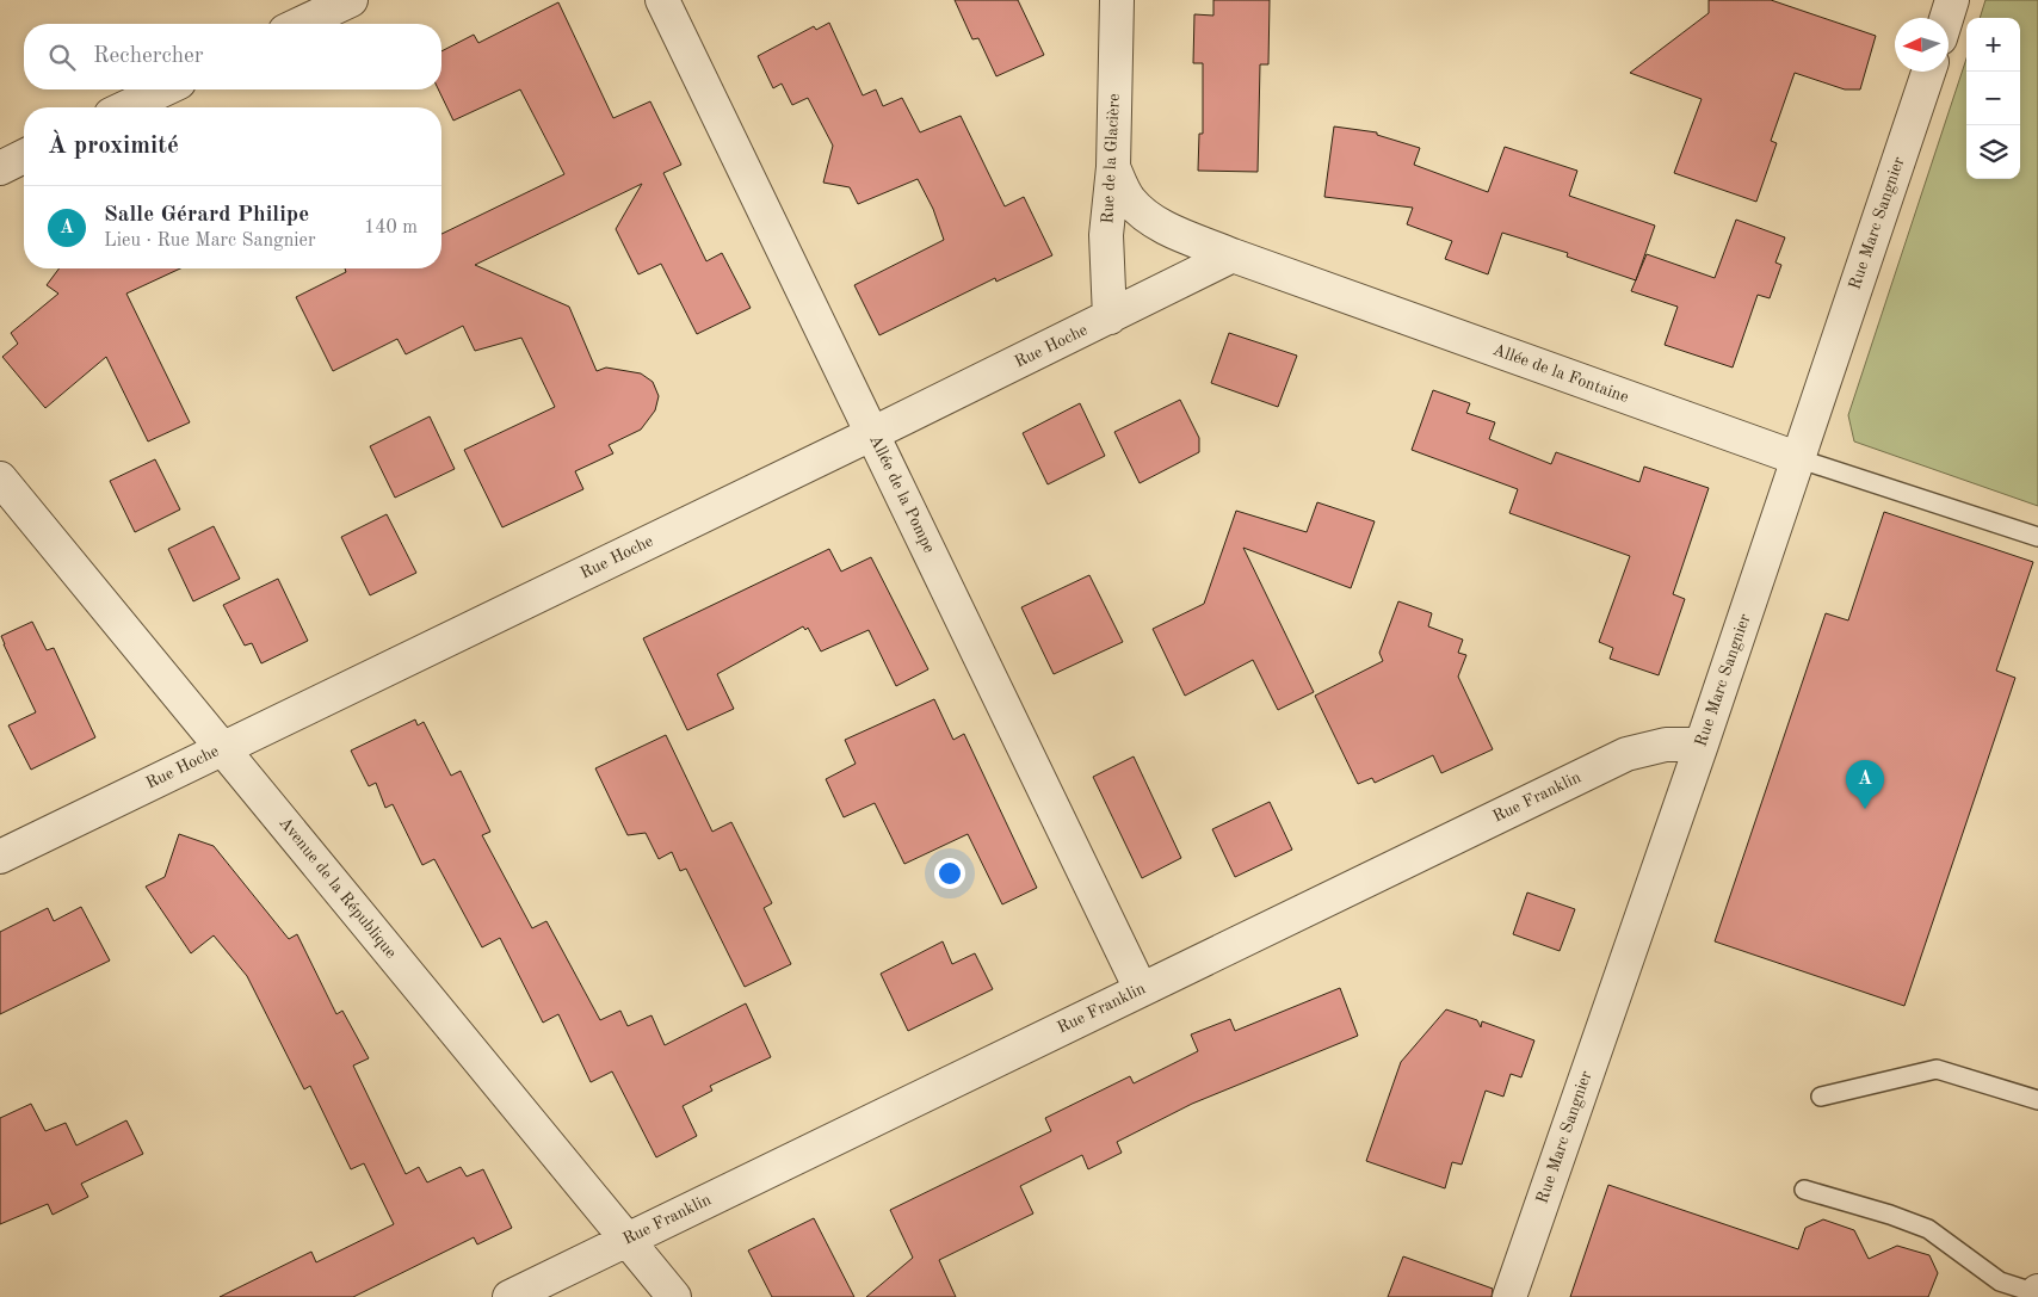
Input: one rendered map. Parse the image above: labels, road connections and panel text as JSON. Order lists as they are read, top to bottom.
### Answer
{
  "streets": {
    "street": [
      "Rue de la Glacière",
      "Rue Marc Sangnier",
      "Rue Hoche",
      "Allée de la Fontaine",
      "Allée de la Pompe",
      "Rue Franklin",
      "Avenue de la République"
    ]
  },
  "crossings": [
    ["Rue de la Glacière", "Rue Hoche"],
    ["Rue de la Glacière", "Allée de la Fontaine"],
    ["Rue Marc Sangnier", "Allée de la Fontaine"],
    ["Rue Marc Sangnier", "Rue Franklin"],
    ["Rue Hoche", "Allée de la Fontaine"],
    ["Rue Hoche", "Allée de la Pompe"],
    ["Rue Hoche", "Avenue de la République"],
    ["Allée de la Pompe", "Rue Franklin"],
    ["Rue Franklin", "Avenue de la République"]
  ],
  "north": "left",
  "page": {
    "map_buttons": ["+", "−"],
    "search": "Rechercher",
    "heading": "À proximité",
    "list": [
      {
        "mark": "A",
        "name": "Salle Gérard Philipe",
        "note": "Lieu · Rue Marc Sangnier",
        "value": "140 m"
      }
    ],
    "pins": "A"
  }
}
